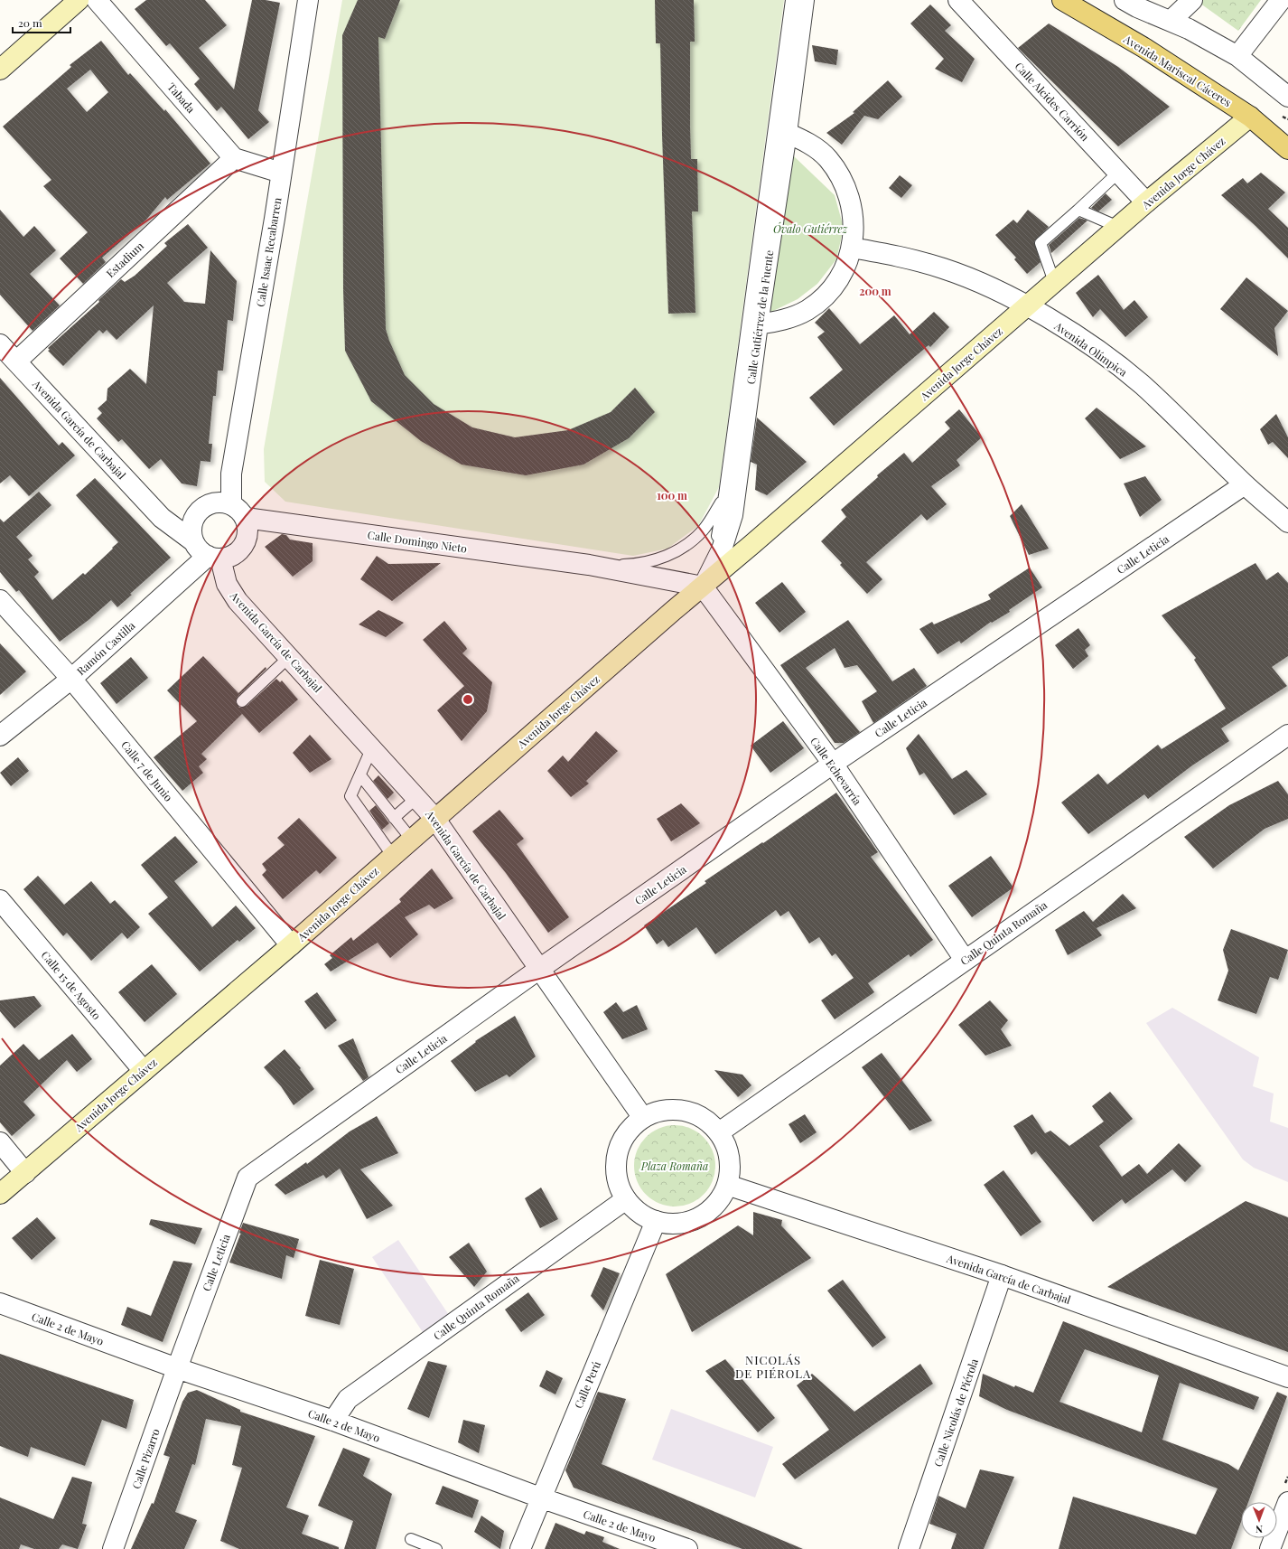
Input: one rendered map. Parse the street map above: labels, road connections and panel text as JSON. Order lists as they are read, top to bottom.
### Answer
{
  "streets": {
    "main road": ["Avenida Mariscal Cáceres", "Avenida Jorge Chávez"],
    "street": [
      "Tabada",
      "Calle Alcides Carrión",
      "Calle Isaac Recabarren",
      "Estadium",
      "Calle Gutiérrez de la Fuente",
      "Avenida Olímpica",
      "Avenida García de Carbajal",
      "Calle Domingo Nieto",
      "Calle Leticia",
      "Ramón Castilla",
      "Calle 7 de Junio",
      "Calle Echevarría",
      "Calle Quinta Romaña",
      "Calle 15 de Agosto",
      "Calle 2 de Mayo",
      "Calle Perú",
      "Calle Nicolás de Piérola",
      "Calle Pizarro"
    ]
  },
  "crossings": [
    ["Avenida Mariscal Cáceres", "Avenida Jorge Chávez"],
    ["Tabada", "Estadium"],
    ["Calle Alcides Carrión", "Avenida Jorge Chávez"],
    ["Avenida Jorge Chávez", "Calle Gutiérrez de la Fuente"],
    ["Avenida Jorge Chávez", "Avenida Olímpica"],
    ["Avenida Jorge Chávez", "Avenida García de Carbajal"],
    ["Avenida Jorge Chávez", "Calle Domingo Nieto"],
    ["Avenida Jorge Chávez", "Calle 7 de Junio"],
    ["Avenida Jorge Chávez", "Calle Echevarría"],
    ["Avenida Jorge Chávez", "Calle 15 de Agosto"],
    ["Calle Isaac Recabarren", "Avenida García de Carbajal"],
    ["Calle Isaac Recabarren", "Calle Domingo Nieto"],
    ["Calle Isaac Recabarren", "Ramón Castilla"],
    ["Estadium", "Avenida García de Carbajal"],
    ["Calle Gutiérrez de la Fuente", "Calle Domingo Nieto"],
    ["Calle Gutiérrez de la Fuente", "Calle Echevarría"],
    ["Avenida Olímpica", "Calle Leticia"],
    ["Avenida García de Carbajal", "Calle Domingo Nieto"],
    ["Avenida García de Carbajal", "Calle Leticia"],
    ["Avenida García de Carbajal", "Ramón Castilla"],
    ["Avenida García de Carbajal", "Calle Quinta Romaña"],
    ["Avenida García de Carbajal", "Calle Perú"],
    ["Avenida García de Carbajal", "Calle Nicolás de Piérola"],
    ["Calle Domingo Nieto", "Ramón Castilla"],
    ["Calle Domingo Nieto", "Calle Echevarría"],
    ["Calle Leticia", "Calle Echevarría"],
    ["Calle Leticia", "Calle 2 de Mayo"],
    ["Calle Leticia", "Calle Pizarro"],
    ["Ramón Castilla", "Calle 7 de Junio"],
    ["Calle Echevarría", "Calle Quinta Romaña"],
    ["Calle Quinta Romaña", "Calle 2 de Mayo"],
    ["Calle Quinta Romaña", "Calle Perú"],
    ["Calle 2 de Mayo", "Calle Perú"],
    ["Calle 2 de Mayo", "Calle Pizarro"]
  ],
  "districts": ["NICOLÁS DE PIÉROLA"],
  "parks": ["Óvalo Gutiérrez", "Plaza Romaña"],
  "scale_bar": "20 m",
  "north": "bottom",
  "rings": ["200 m", "100 m"]
}
